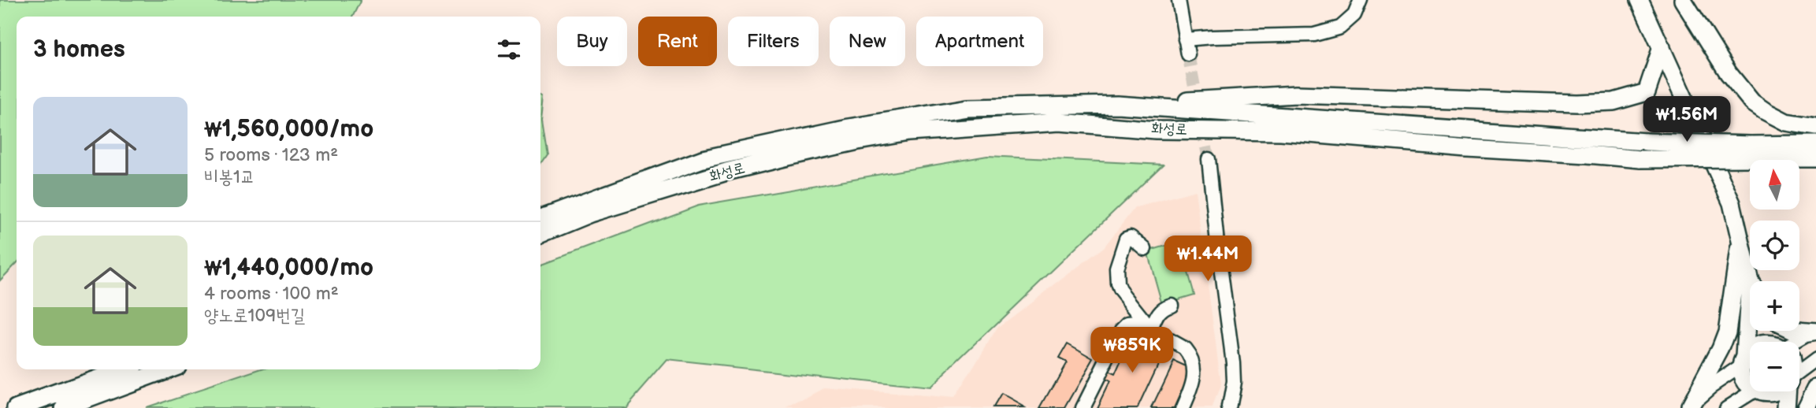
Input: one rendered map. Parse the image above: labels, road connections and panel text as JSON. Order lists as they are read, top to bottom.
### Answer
{
  "streets": {
    "main road": ["화성로"]
  },
  "north": "top",
  "page": {
    "chip": [
      "Buy",
      "Rent",
      "Filters",
      "New",
      "Apartment"
    ],
    "heading": "3 homes",
    "list": [
      {
        "name": "₩1,560,000/mo",
        "note": "5 rooms · 123 m² · 비봉1교"
      },
      {
        "name": "₩1,440,000/mo",
        "note": "4 rooms · 100 m² · 양노로109번길"
      }
    ],
    "price": ["₩1.56M", "₩1.44M", "₩859K"],
    "map_buttons": ["+", "−"]
  }
}
